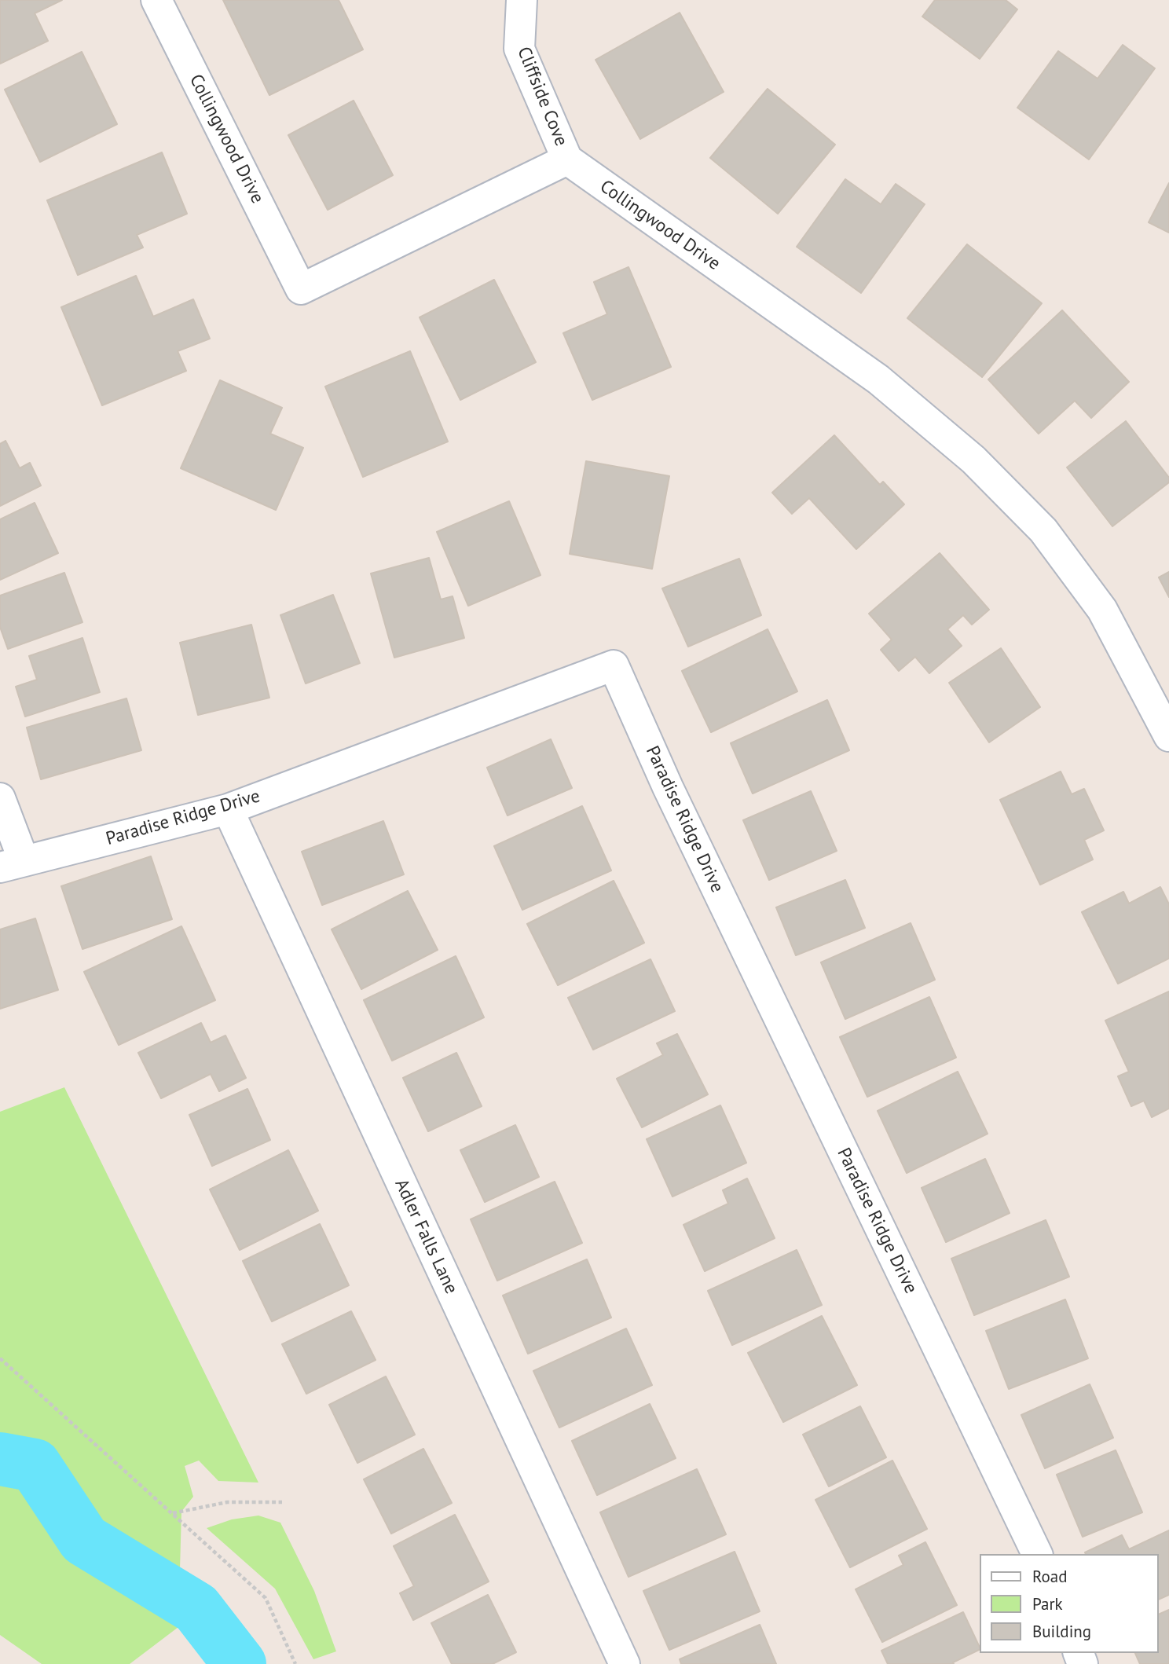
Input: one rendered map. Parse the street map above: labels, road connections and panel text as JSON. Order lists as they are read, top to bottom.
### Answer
{
  "streets": {
    "street": [
      "Cliffside Cove",
      "Collingwood Drive",
      "Paradise Ridge Drive",
      "Adler Falls Lane"
    ]
  },
  "crossings": [
    ["Cliffside Cove", "Collingwood Drive"],
    ["Paradise Ridge Drive", "Adler Falls Lane"]
  ],
  "legend": ["Road", "Park", "Building"]
}
